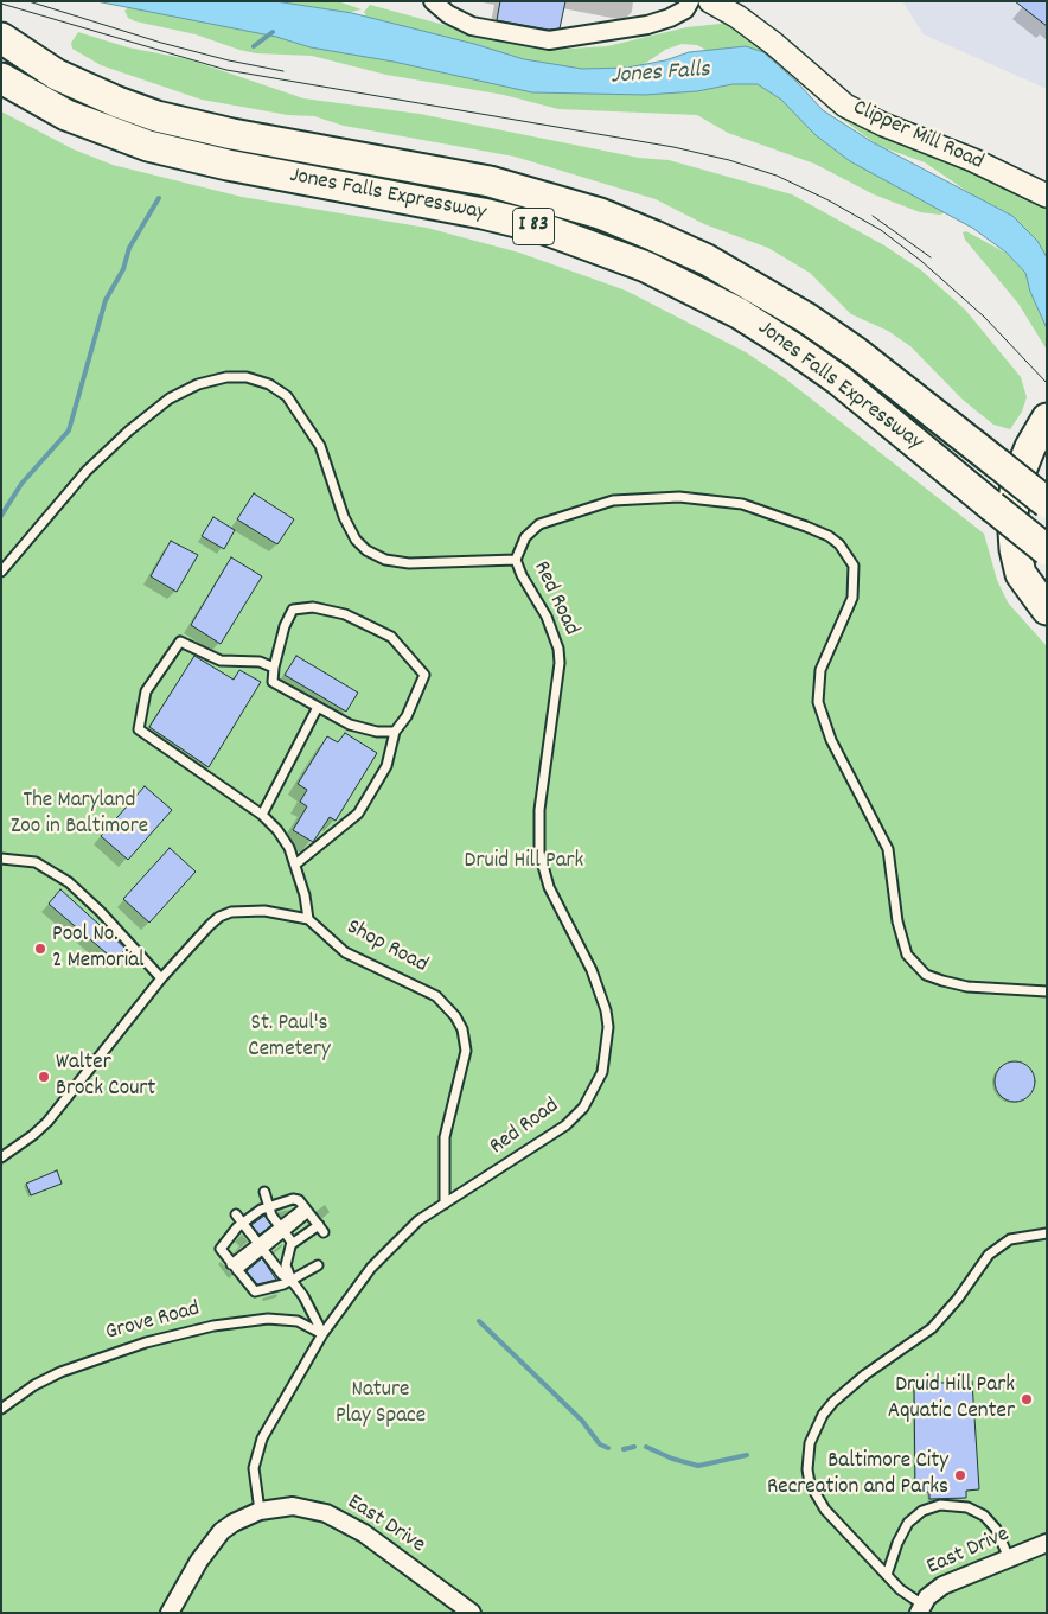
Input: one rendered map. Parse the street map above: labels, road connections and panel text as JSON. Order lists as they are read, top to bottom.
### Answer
{
  "streets": {
    "highway": ["Jones Falls Expressway", "I 83"],
    "street": ["Clipper Mill Road", "East Drive"],
    "lane": ["Red Road", "Shop Road", "Grove Road"]
  },
  "crossings": [
    ["Red Road", "Shop Road"],
    ["Red Road", "Grove Road"],
    ["Red Road", "East Drive"]
  ],
  "water": ["Jones Falls"],
  "parks": [
    "The Maryland Zoo in Baltimore",
    "Druid Hill Park",
    "St. Paul's Cemetery",
    "Nature Play Space"
  ],
  "places": [
    "Pool No. 2 Memorial",
    "Walter Brock Court",
    "Druid Hill Park Aquatic Center",
    "Baltimore City Recreation and Parks"
  ]
}
